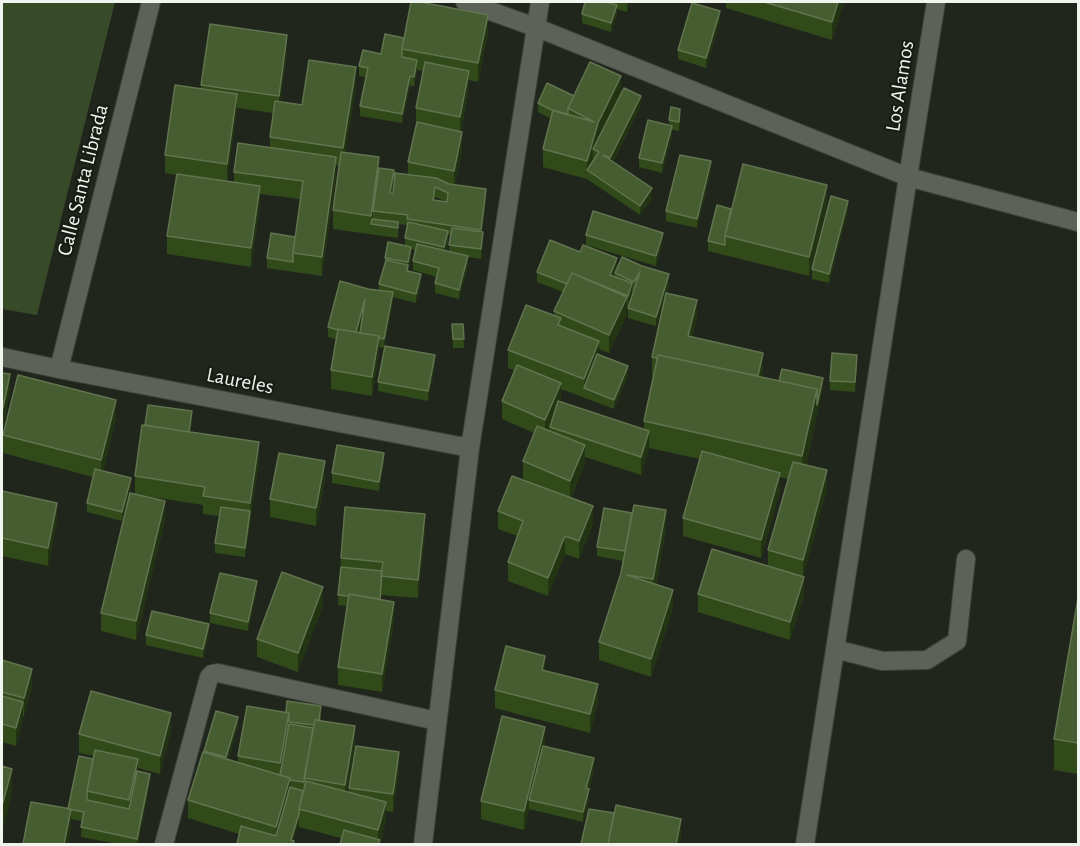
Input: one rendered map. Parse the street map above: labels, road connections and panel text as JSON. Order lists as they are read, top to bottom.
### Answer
{
  "streets": {
    "street": ["Los Alamos", "Calle Santa Librada", "Laureles"]
  },
  "crossings": [
    ["Calle Santa Librada", "Laureles"]
  ]
}
